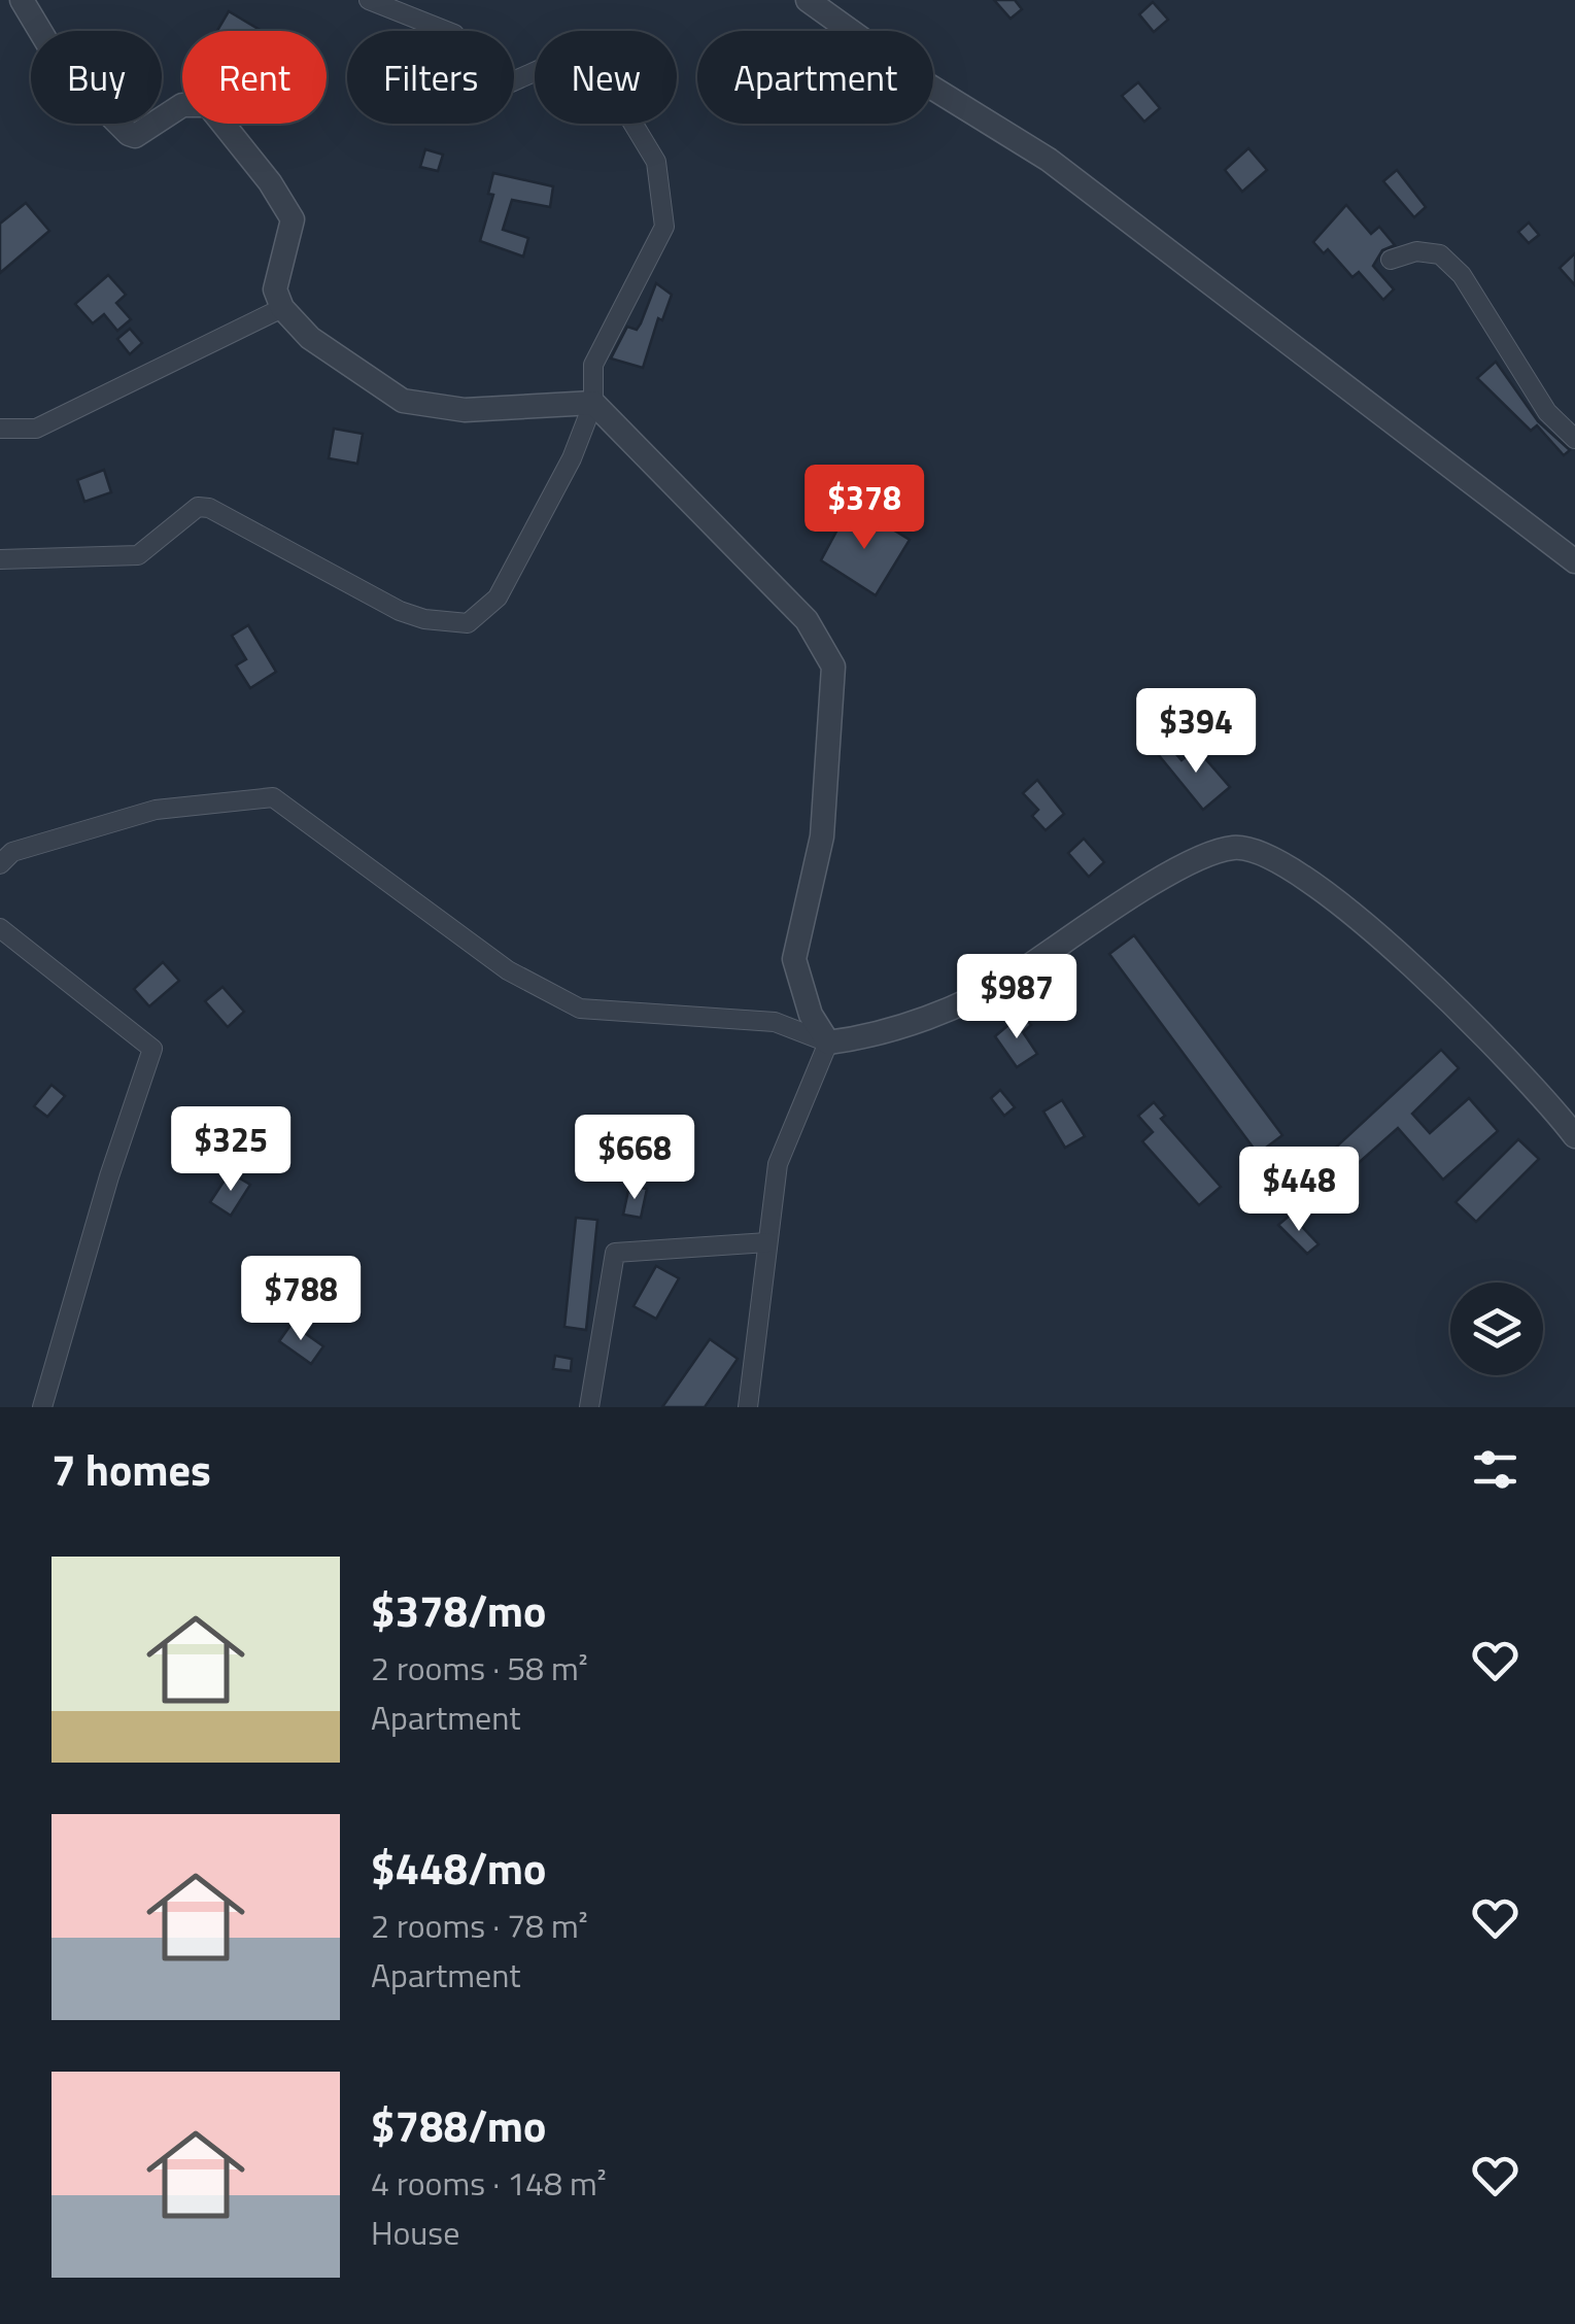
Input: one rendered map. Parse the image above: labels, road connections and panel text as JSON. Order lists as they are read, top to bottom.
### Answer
{
  "page": {
    "chip": [
      "Buy",
      "Rent",
      "Filters",
      "New",
      "Apartment"
    ],
    "price": [
      "$378",
      "$394",
      "$987",
      "$325",
      "$668",
      "$448",
      "$788"
    ],
    "heading": "7 homes",
    "list": [
      {
        "name": "$378/mo",
        "note": "2 rooms · 58 m² · Apartment"
      },
      {
        "name": "$448/mo",
        "note": "2 rooms · 78 m² · Apartment"
      },
      {
        "name": "$788/mo",
        "note": "4 rooms · 148 m² · House"
      }
    ]
  }
}
